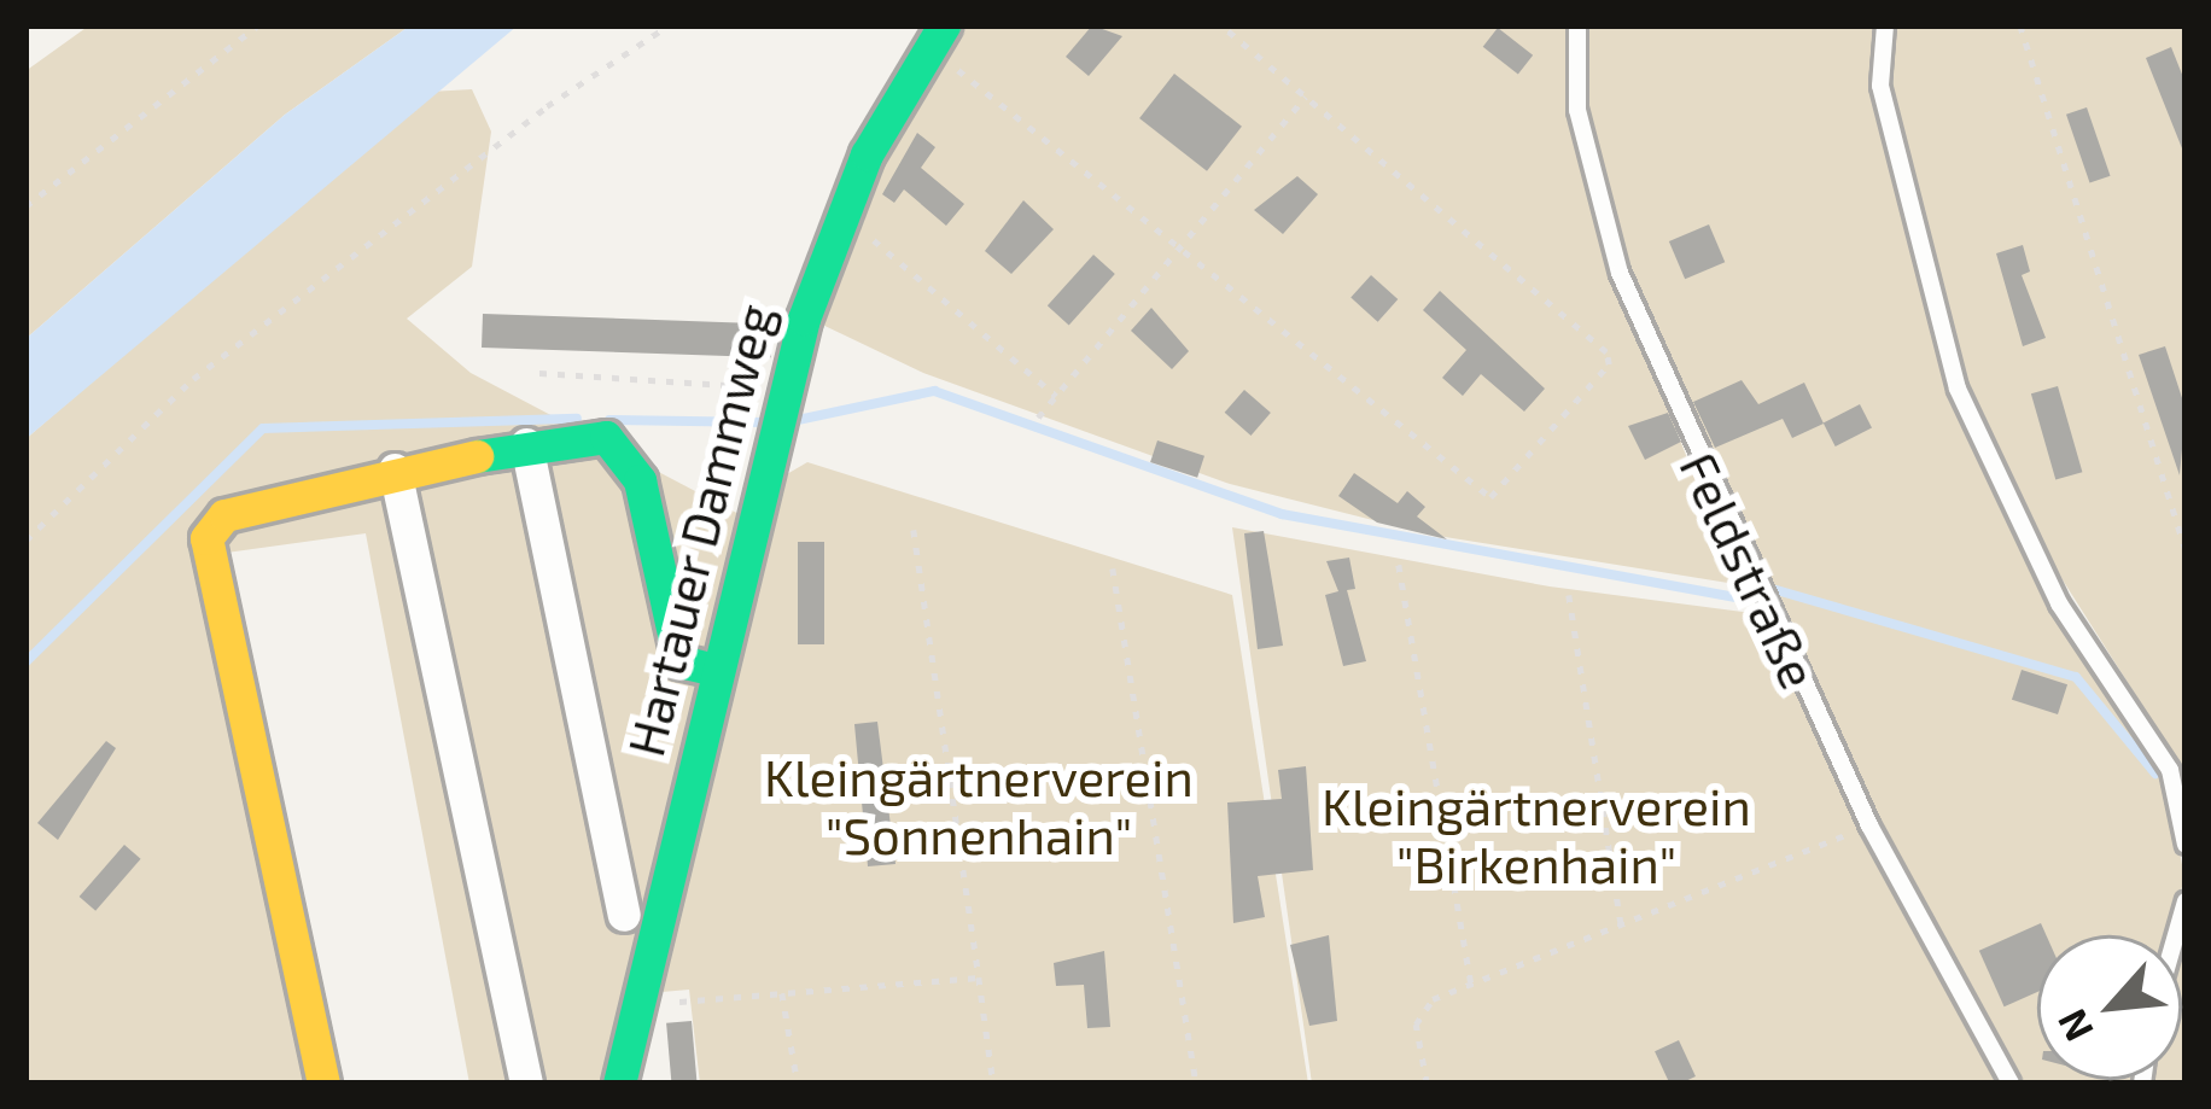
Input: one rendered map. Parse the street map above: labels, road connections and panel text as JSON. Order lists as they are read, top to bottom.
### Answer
{
  "streets": {
    "street": ["Hartauer Dammweg"],
    "lane": ["Feldstraße"]
  },
  "parks": ["Kleingärtnerverein \"Sonnenhain\"", "Kleingärtnerverein \"Birkenhain\""],
  "north": "bottom left"
}
